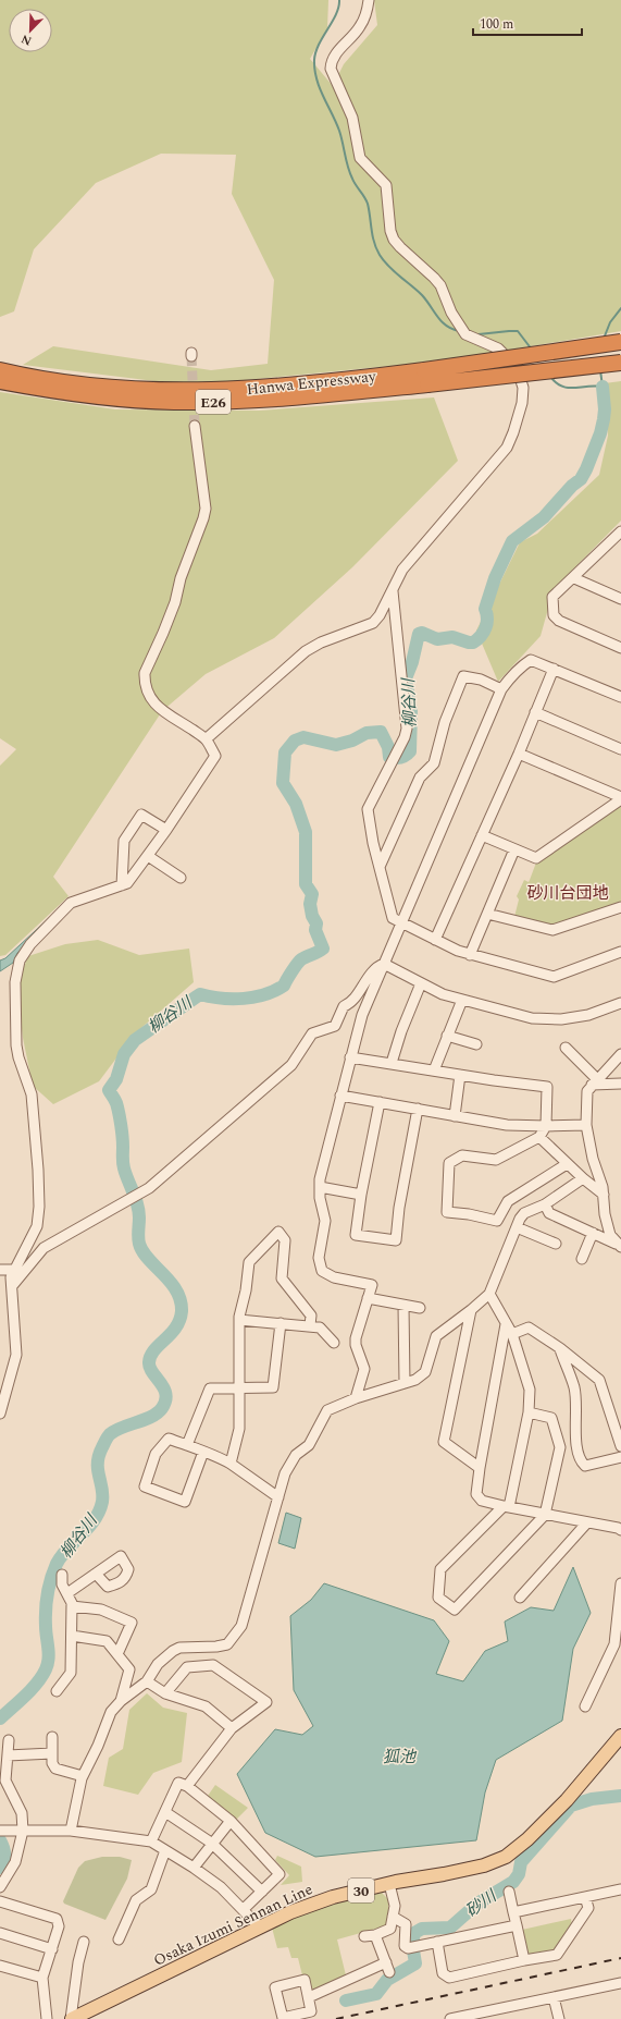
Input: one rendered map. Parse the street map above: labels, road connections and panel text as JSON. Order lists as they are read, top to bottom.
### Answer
{
  "streets": {
    "highway": ["Hanwa Expressway", "E26"],
    "main road": ["30", "Osaka Izumi Sennan Line"]
  },
  "districts": ["砂川台団地"],
  "water": ["柳谷川", "狐池", "砂川"],
  "scale_bar": "100 m",
  "north": "bottom left"
}
